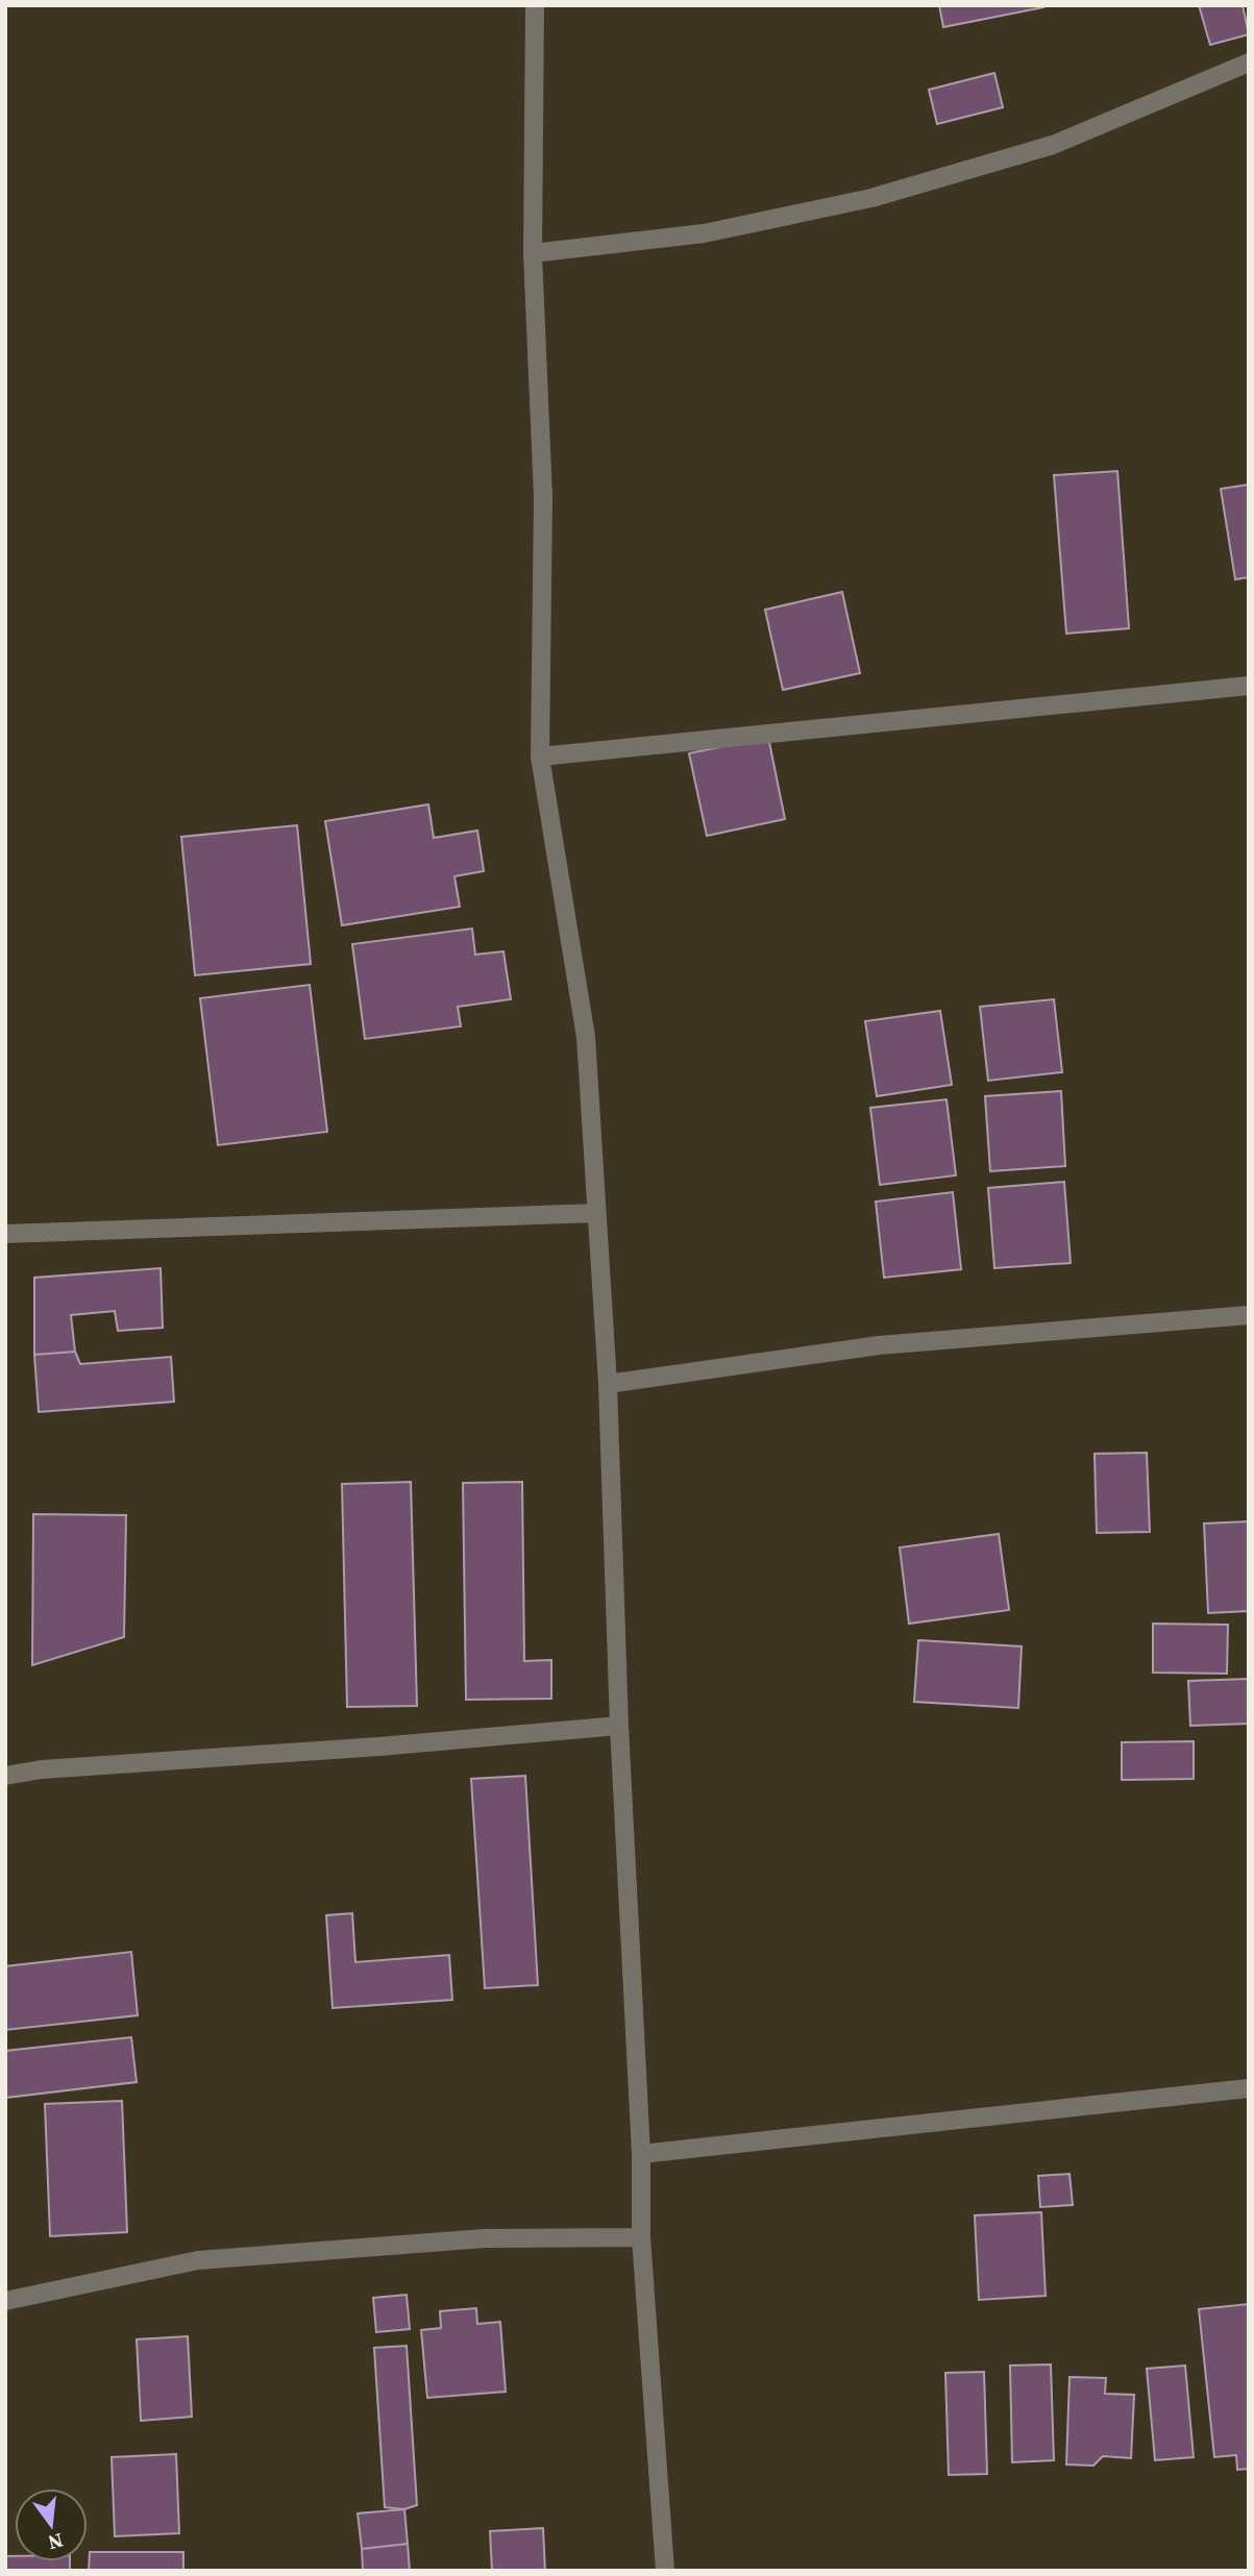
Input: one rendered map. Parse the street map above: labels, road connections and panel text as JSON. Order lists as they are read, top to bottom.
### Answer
{
  "north": "bottom"
}
